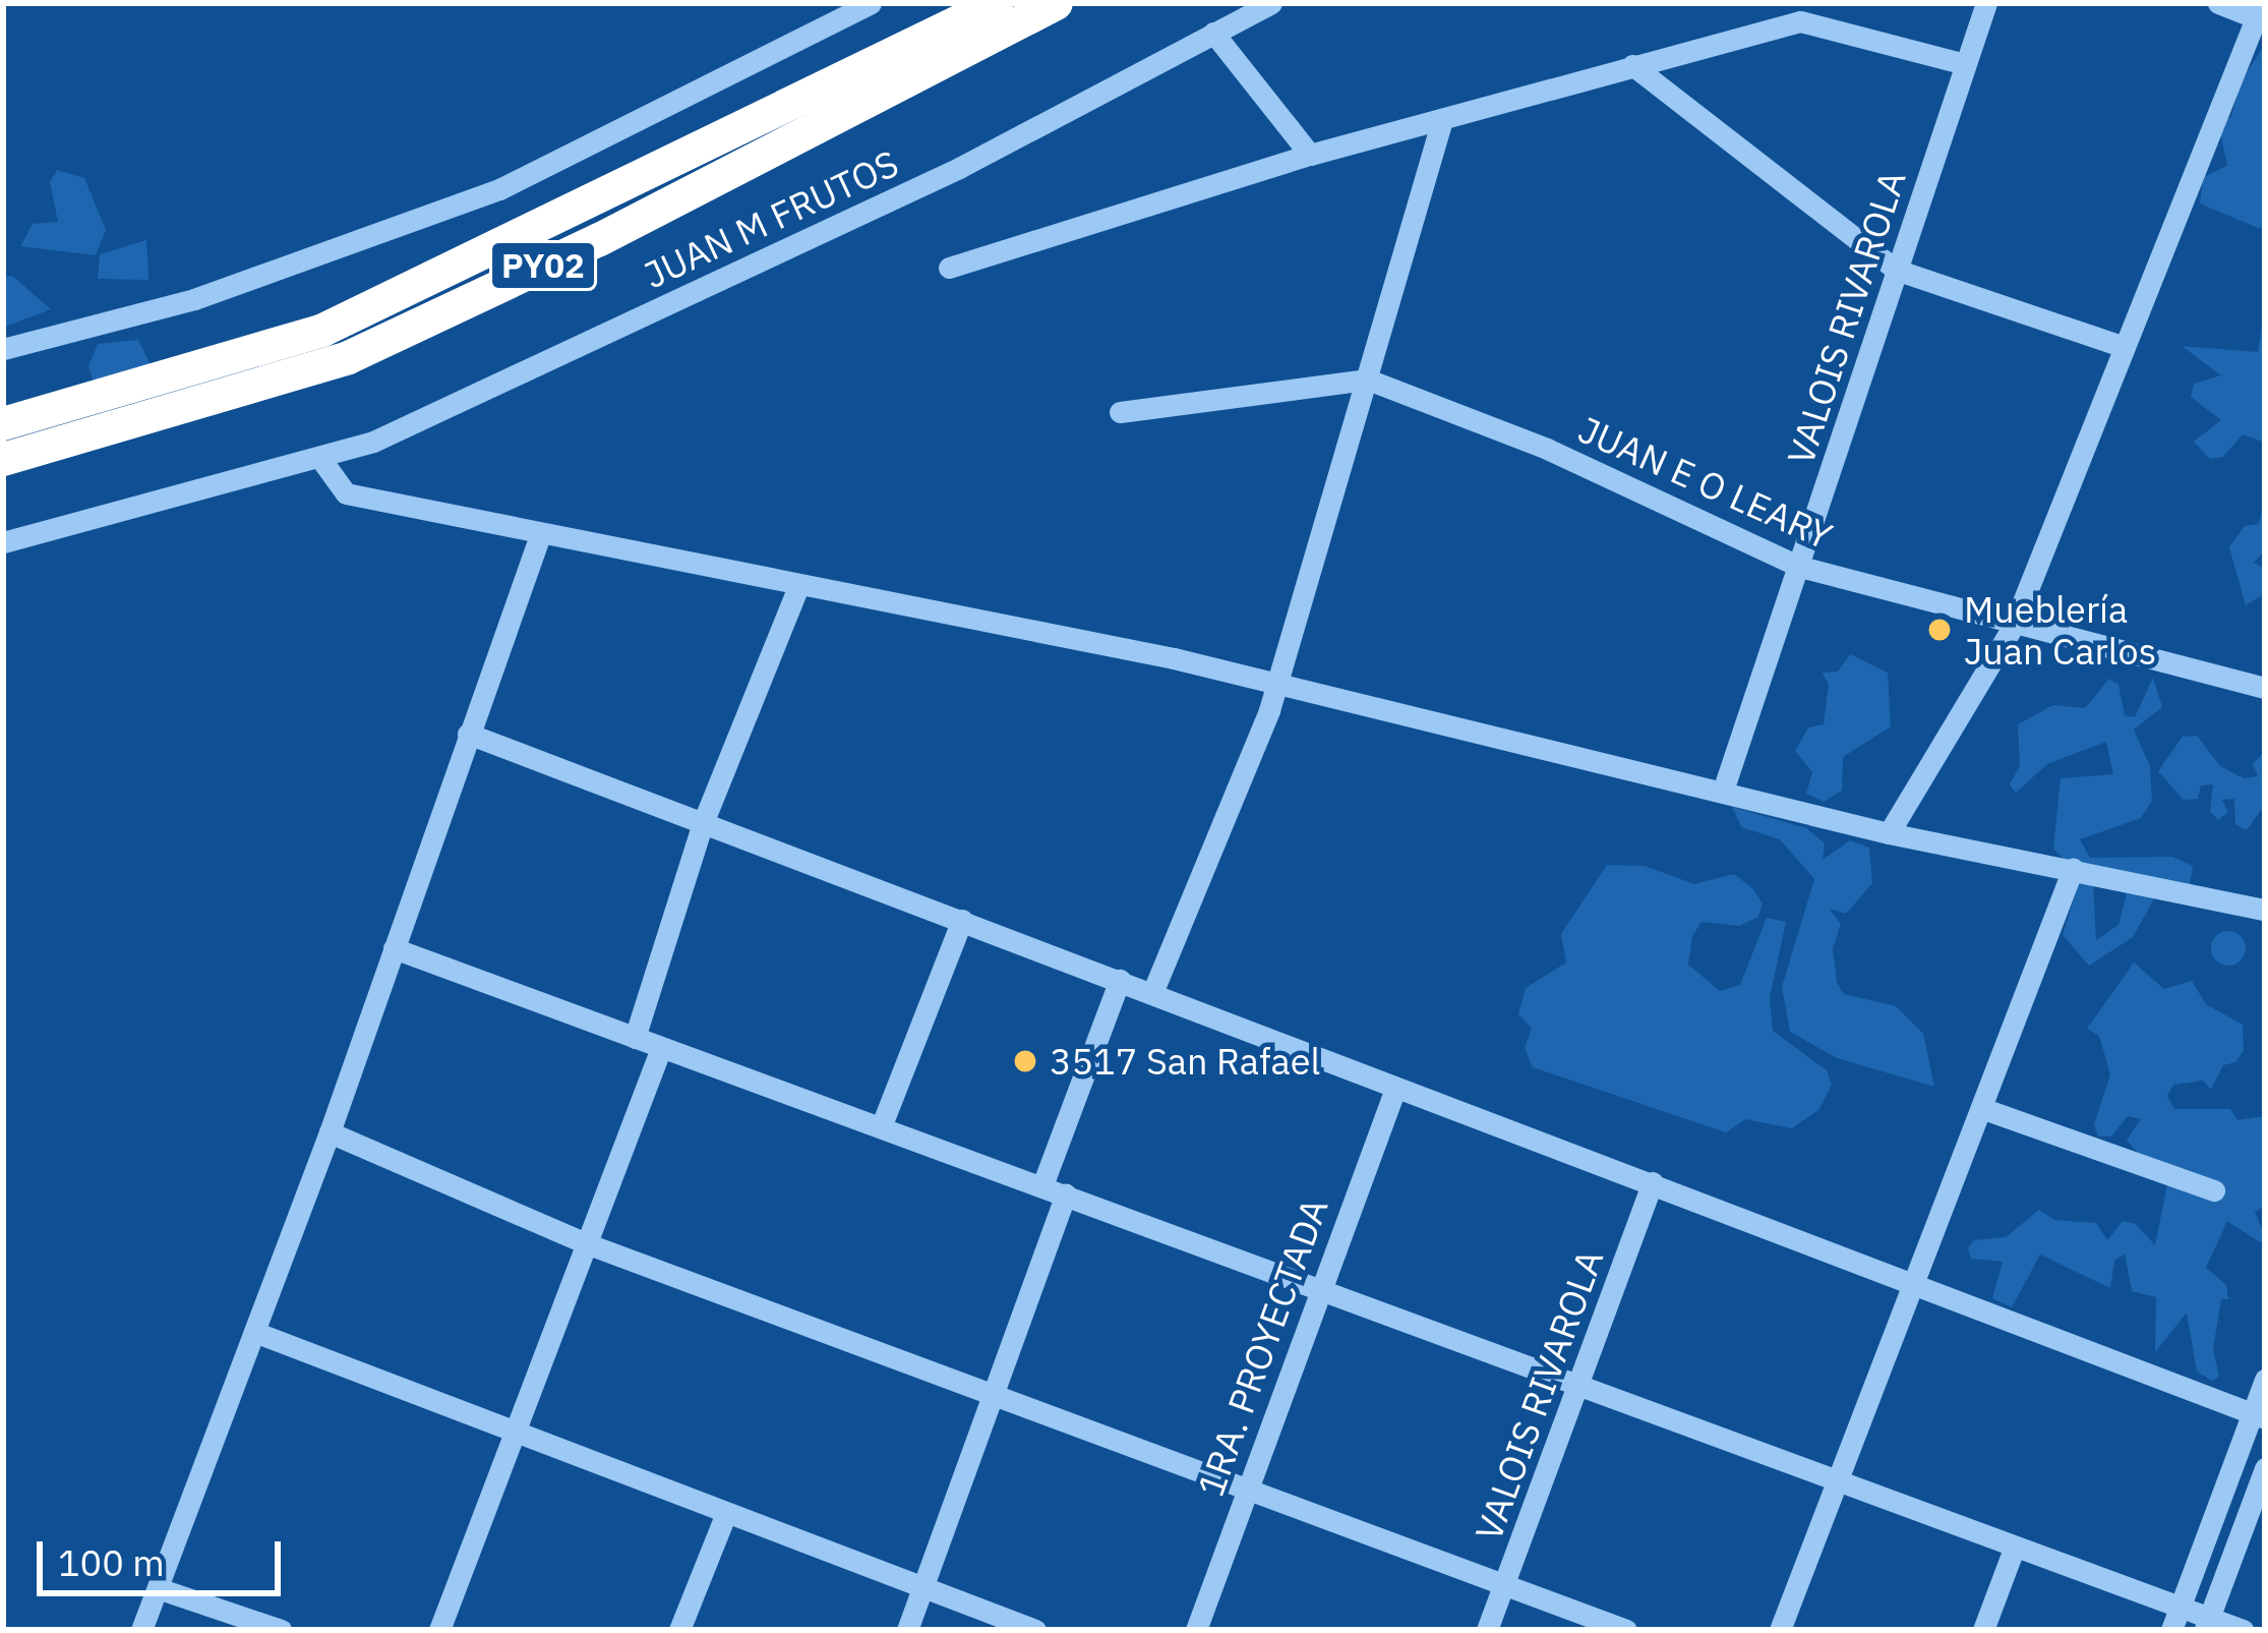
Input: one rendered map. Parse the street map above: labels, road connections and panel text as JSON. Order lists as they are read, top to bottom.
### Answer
{
  "streets": {
    "highway": ["PY02"],
    "street": [
      "JUAN M FRUTOS",
      "VALOIS RIVAROLA",
      "JUAN E O LEARY",
      "1RA. PROYECTADA"
    ]
  },
  "crossings": [
    ["VALOIS RIVAROLA", "JUAN E O LEARY"]
  ],
  "places": ["Mueblería Juan Carlos", "3517 San Rafael"],
  "scale_bar": "100 m"
}
